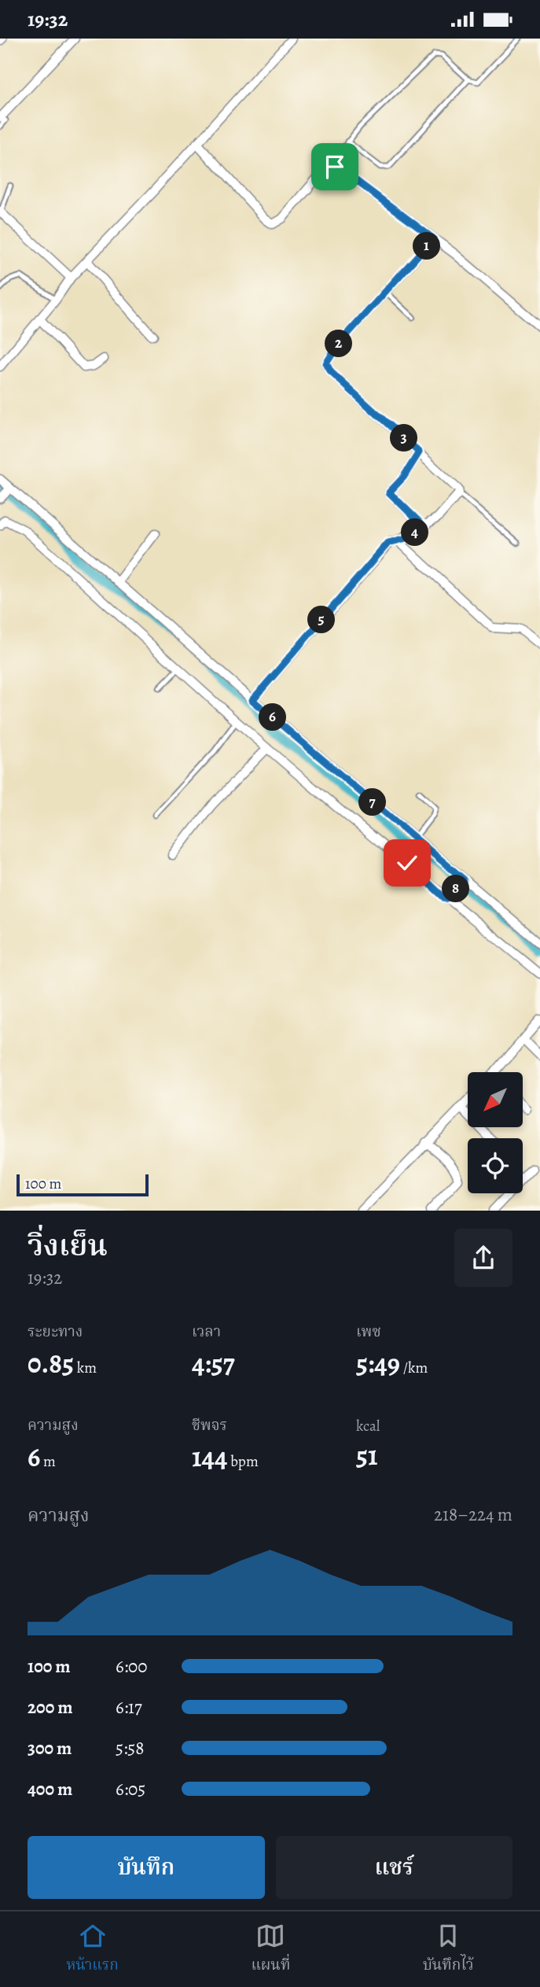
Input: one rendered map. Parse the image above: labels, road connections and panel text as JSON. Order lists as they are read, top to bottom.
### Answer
{
  "scale_bar": "100 m",
  "north": "bottom left",
  "page": {
    "status": "19:32",
    "pins": [
      "1",
      "2",
      "3",
      "4",
      "5",
      "6",
      "7",
      "8"
    ],
    "scale": "100 m",
    "heading": ["วิ่งเย็น", "19:32"],
    "stats": [
      ["ระยะทาง", "0.85 km"],
      ["เวลา", "4:57"],
      ["เพซ", "5:49 /km"],
      ["ความสูง", "6 m"],
      ["ชีพจร", "144 bpm"],
      ["kcal", "51"]
    ],
    "chart": ["ความสูง", "218–224 m"],
    "list": [
      {
        "name": "100 m",
        "note": "6:00"
      },
      {
        "name": "200 m",
        "note": "6:17"
      },
      {
        "name": "300 m",
        "note": "5:58"
      },
      {
        "name": "400 m",
        "note": "6:05"
      }
    ],
    "buttons": ["บันทึก", "แชร์"],
    "tabs": ["หน้าแรก", "แผนที่", "บันทึกไว้"]
  }
}
